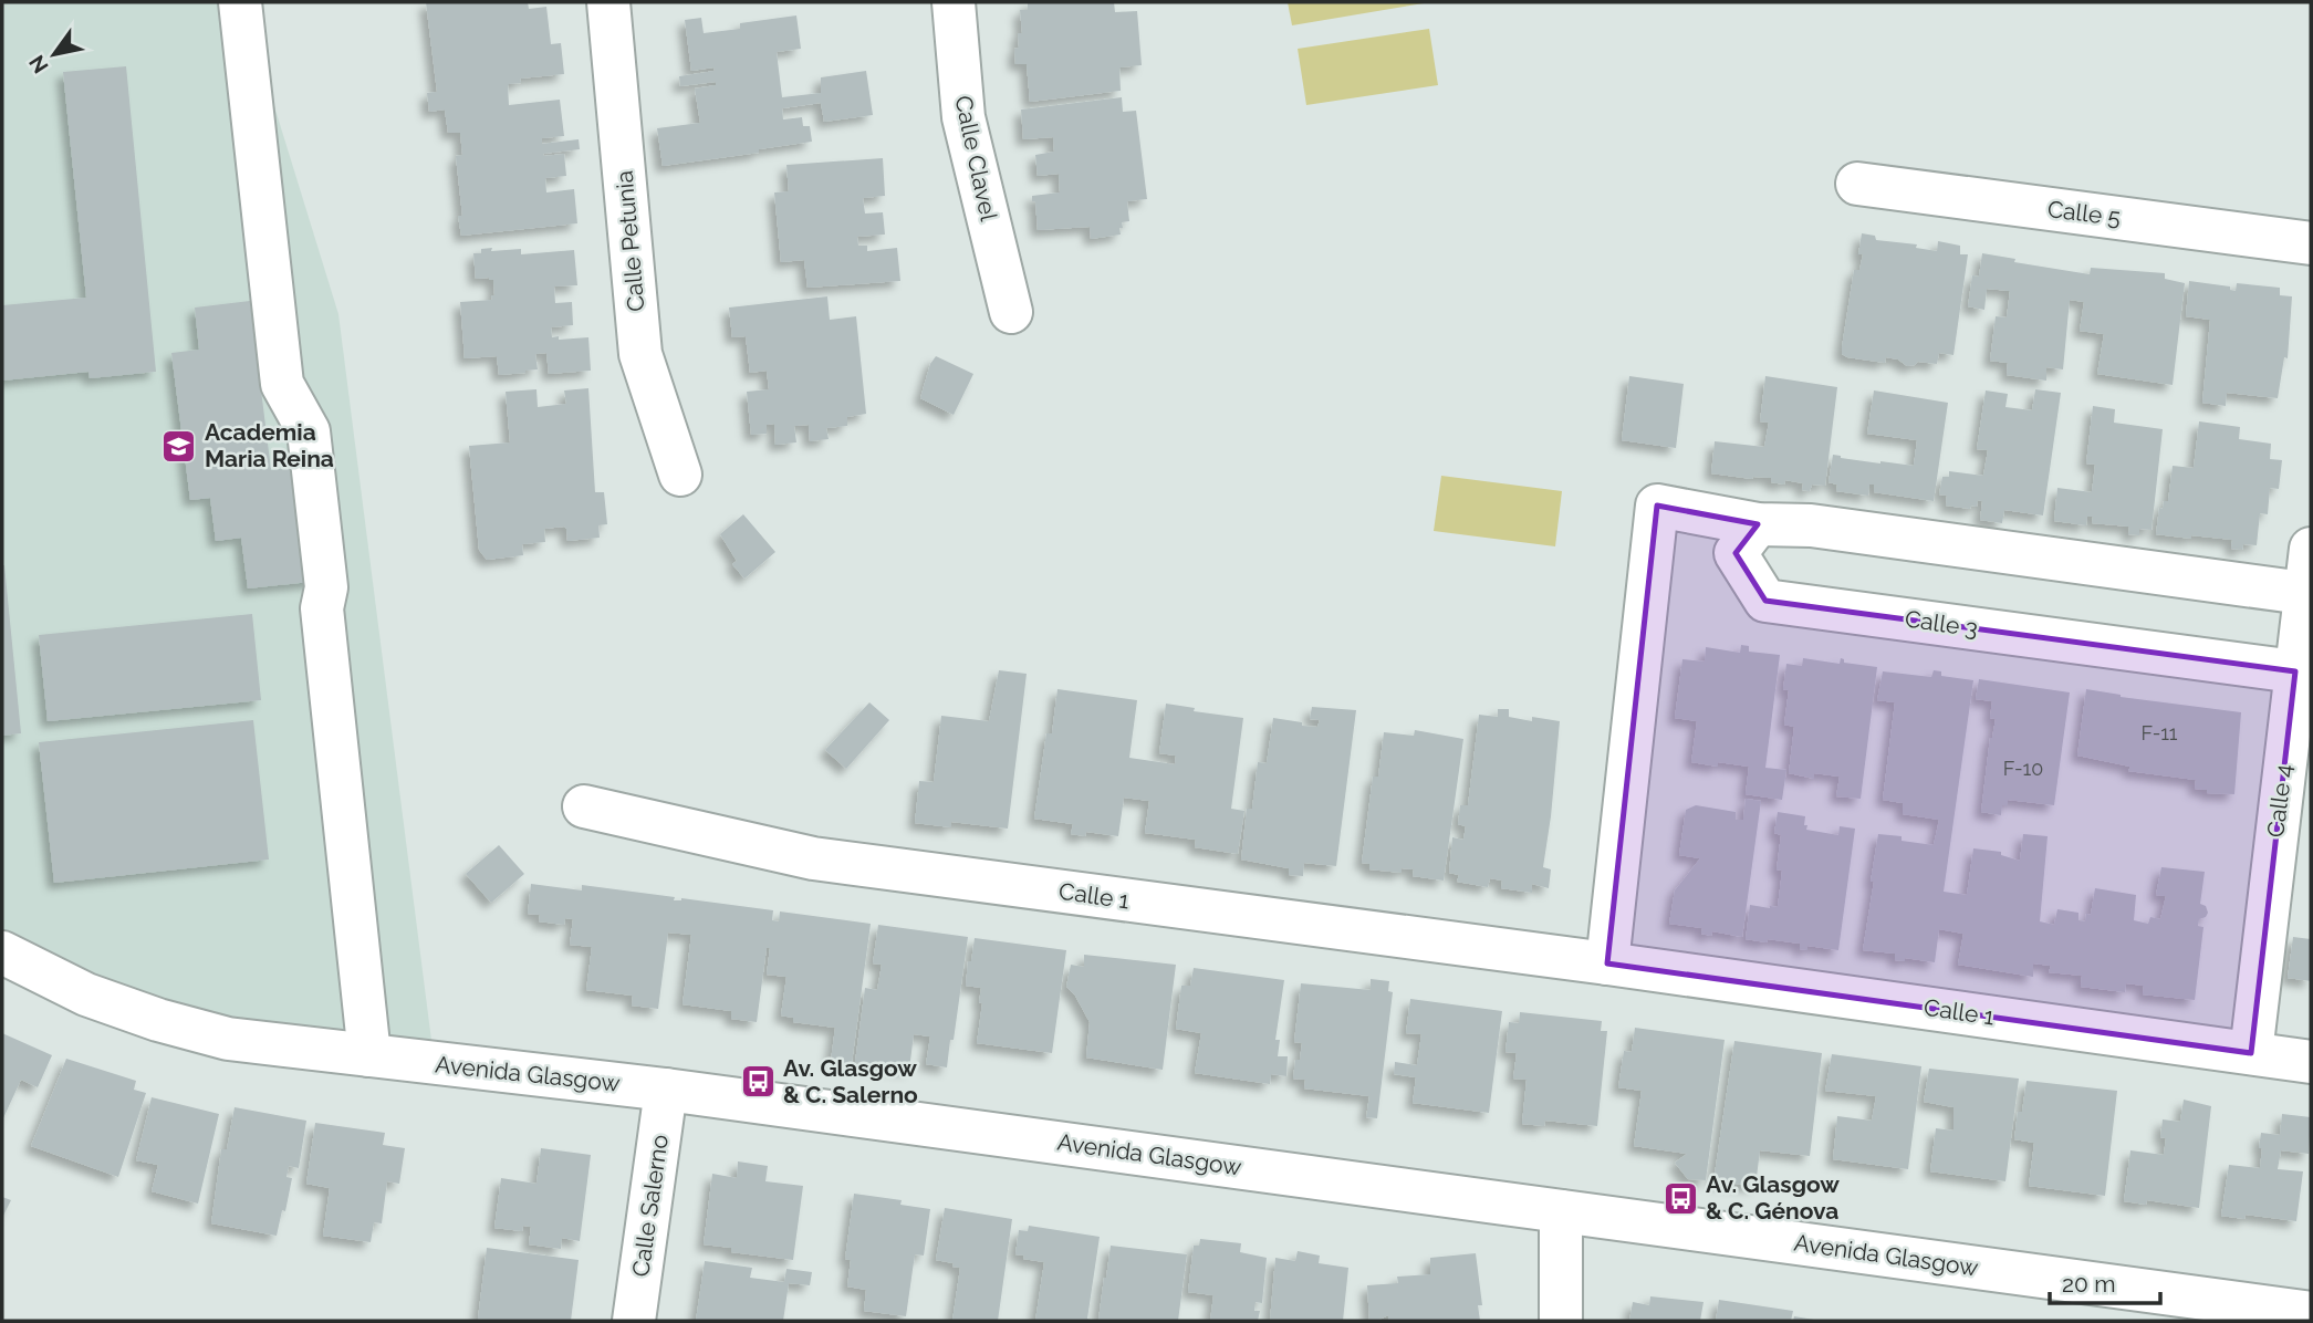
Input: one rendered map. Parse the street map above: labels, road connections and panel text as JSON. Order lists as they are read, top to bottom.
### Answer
{
  "streets": {
    "street": [
      "Calle Clavel",
      "Calle 5",
      "Calle Petunia",
      "Calle 3",
      "Calle 4",
      "Calle 1",
      "Avenida Glasgow",
      "Calle Salerno"
    ]
  },
  "crossings": [
    ["Calle 3", "Calle 4"],
    ["Calle 4", "Calle 1"],
    ["Avenida Glasgow", "Calle Salerno"]
  ],
  "places": {
    "school or university": ["Academia Maria Reina"],
    "bus stop": ["Av. Glasgow & C. Salerno", "Av. Glasgow & C. Génova"]
  },
  "house_numbers": ["F-11", "F-10"],
  "scale_bar": "20 m",
  "north": "bottom left"
}
